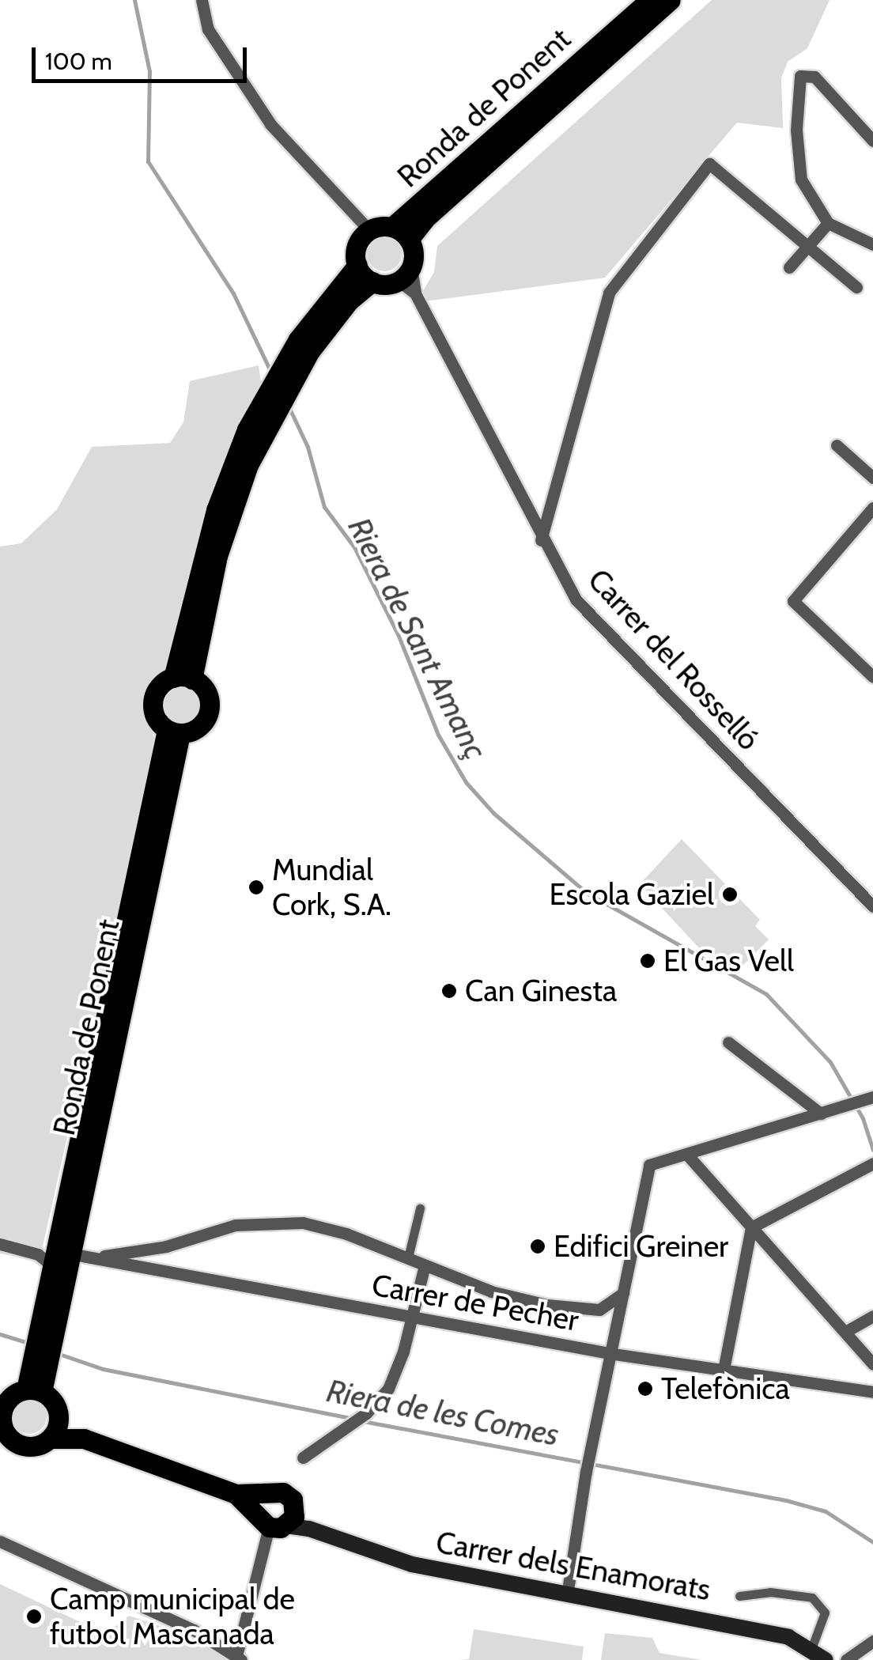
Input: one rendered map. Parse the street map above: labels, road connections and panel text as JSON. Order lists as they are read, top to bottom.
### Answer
{
  "streets": {
    "main road": ["Ronda de Ponent", "Carrer dels Enamorats"],
    "street": ["Carrer del Rosselló", "Carrer de Pecher"]
  },
  "crossings": [
    ["Ronda de Ponent", "Carrer del Rosselló"]
  ],
  "water": ["Riera de Sant Amanç", "Riera de les Comes"],
  "places": [
    "Mundial Cork, S.A.",
    "Escola Gaziel",
    "El Gas Vell",
    "Can Ginesta",
    "Edifici Greiner",
    "Telefònica",
    "Camp municipal de futbol Mascanada"
  ],
  "scale_bar": "100 m"
}
